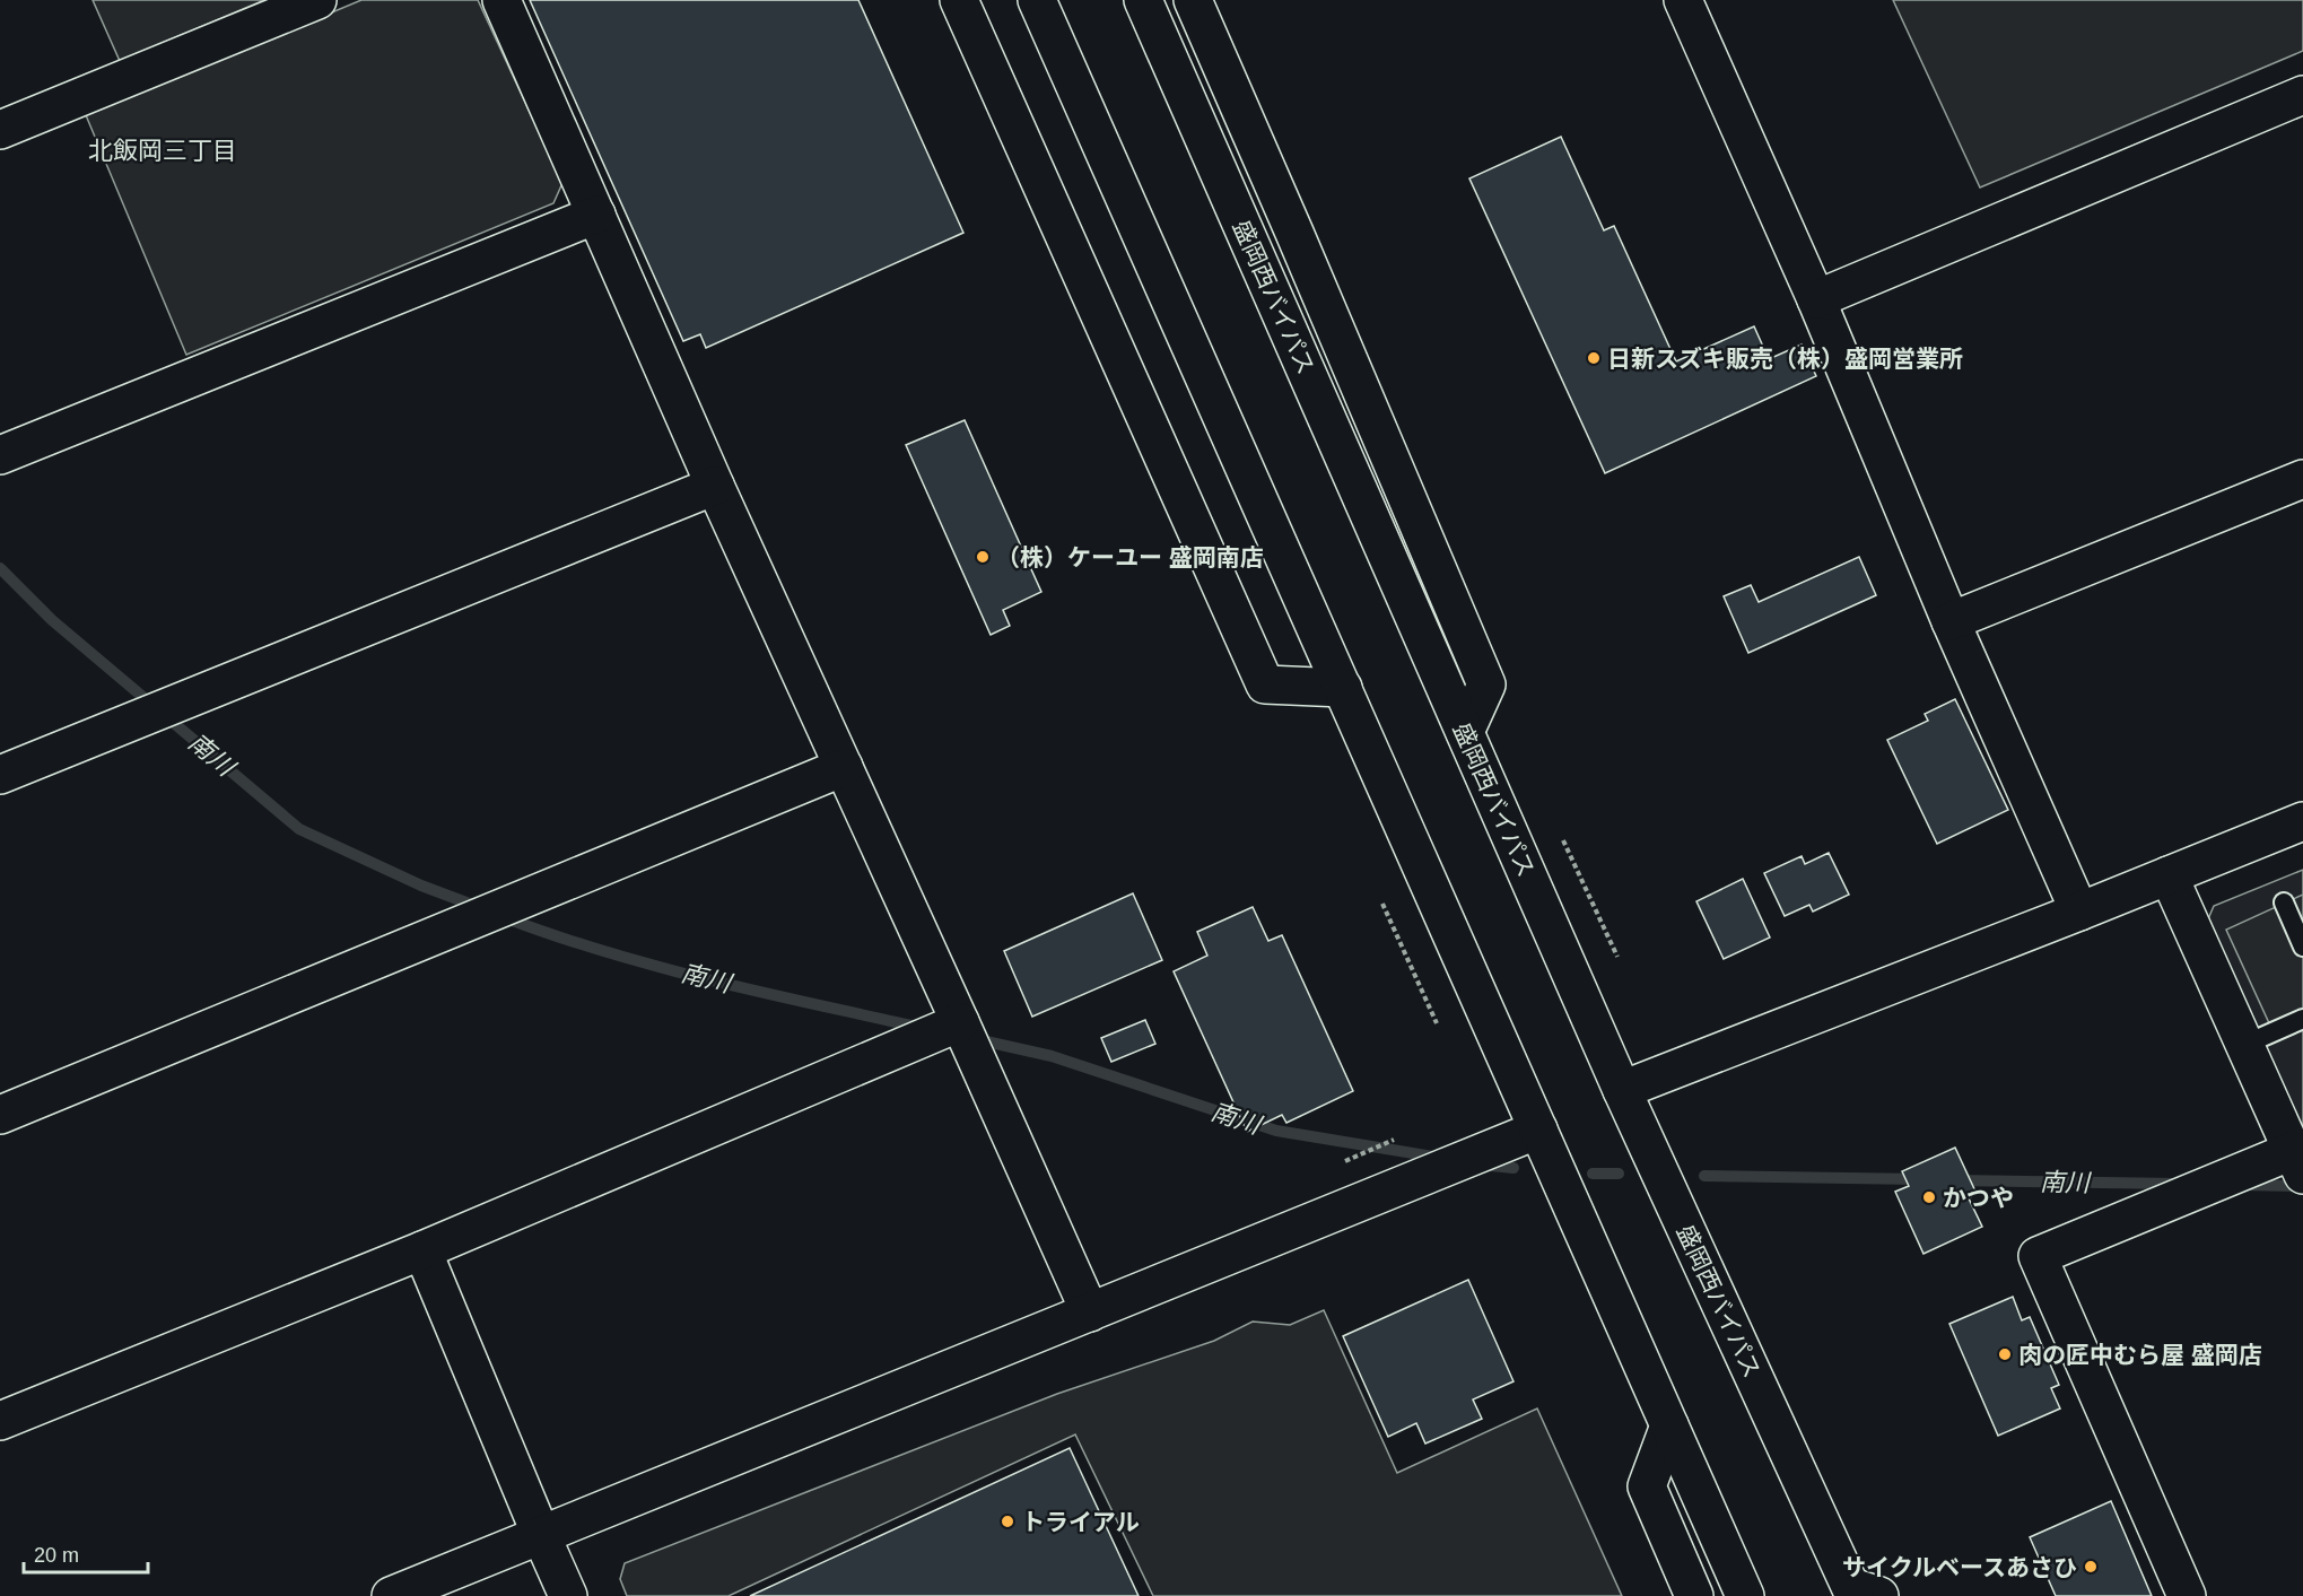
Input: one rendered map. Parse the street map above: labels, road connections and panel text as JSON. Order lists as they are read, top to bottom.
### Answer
{
  "streets": {
    "main road": ["盛岡西バイパス"]
  },
  "districts": ["北飯岡三丁目"],
  "water": ["南川"],
  "places": [
    "日新スズキ販売（株）盛岡営業所",
    "（株）ケーユー 盛岡南店",
    "かつや",
    "肉の匠中むら屋 盛岡店",
    "トライアル",
    "サイクルベースあさひ"
  ],
  "scale_bar": "20 m"
}
